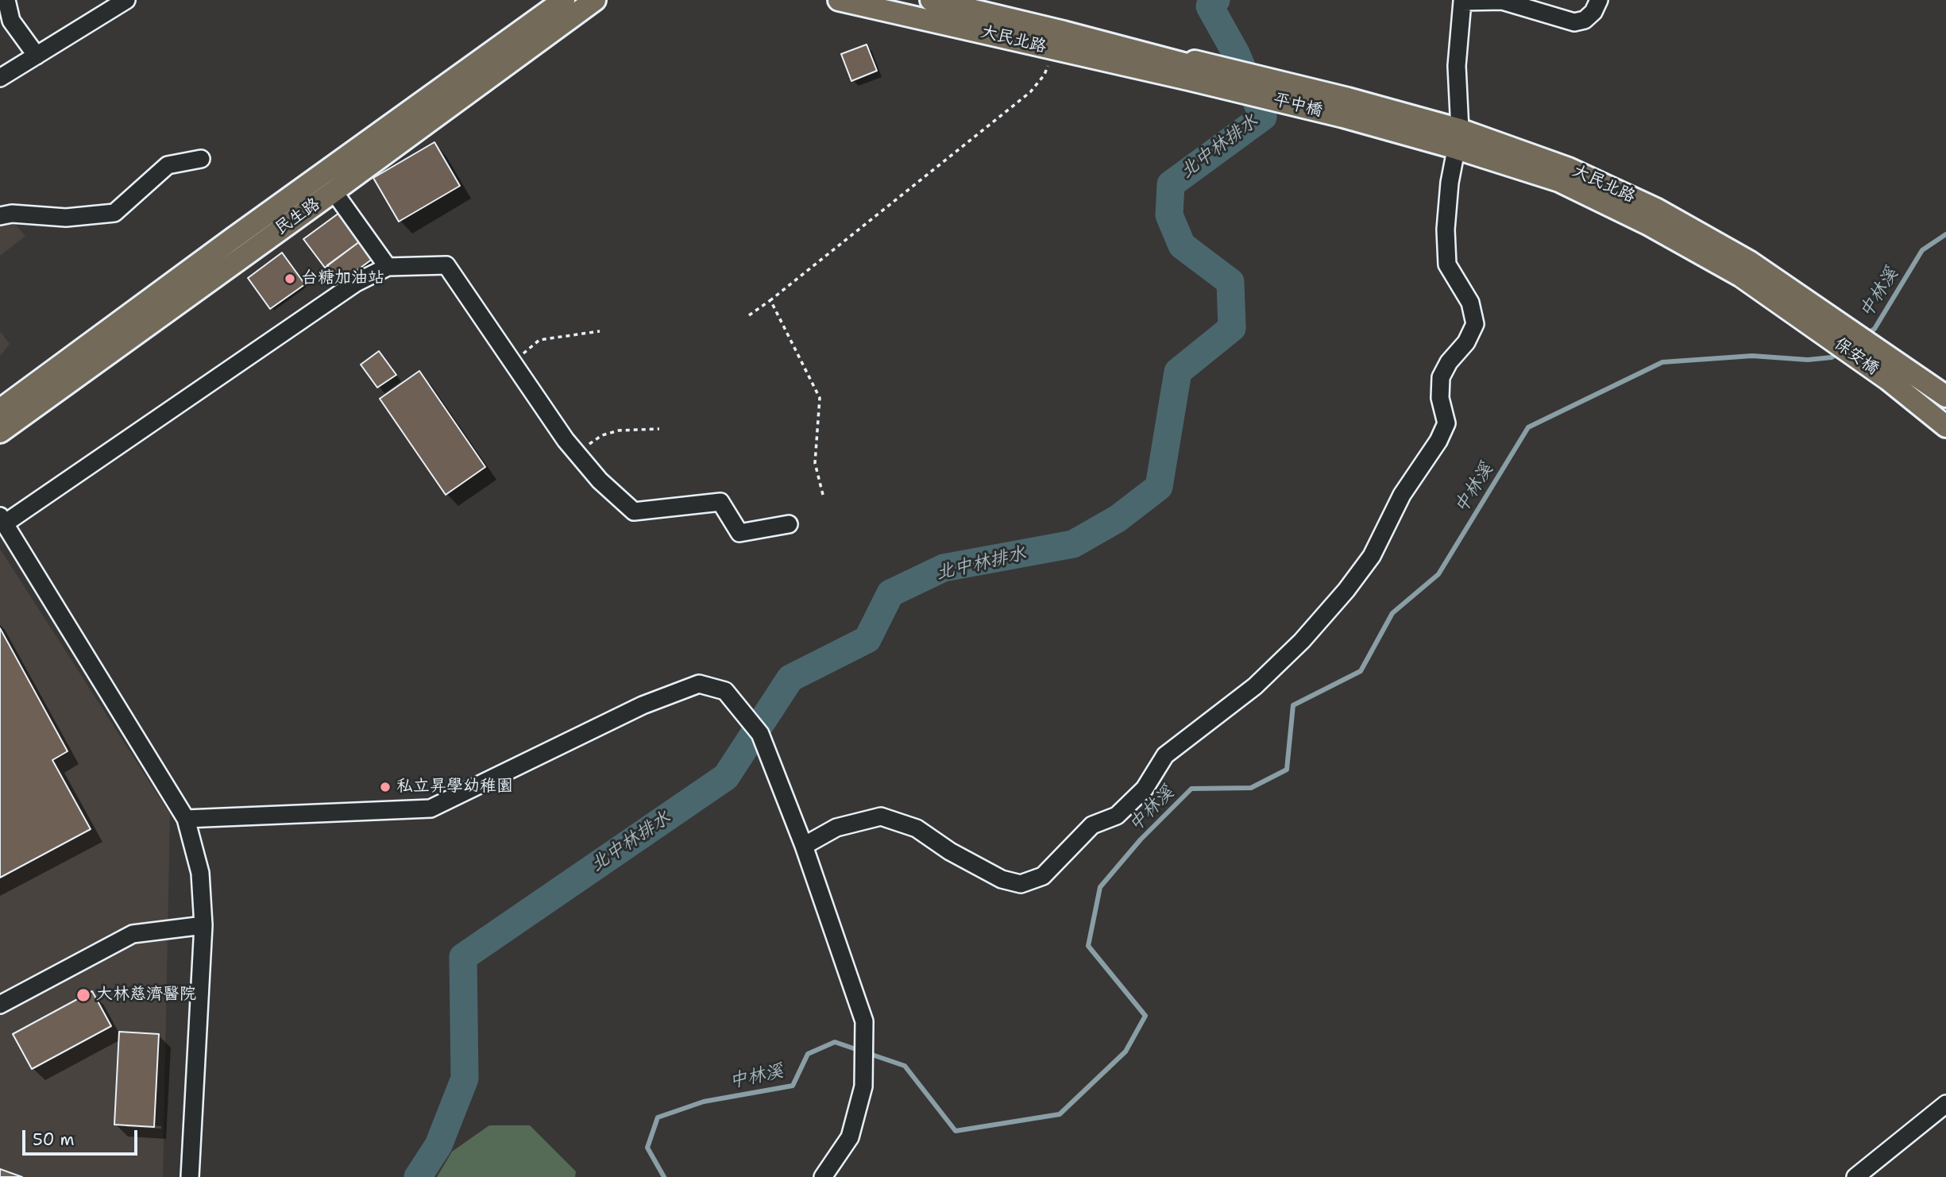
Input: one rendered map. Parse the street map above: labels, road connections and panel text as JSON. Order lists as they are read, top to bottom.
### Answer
{
  "streets": {
    "main road": [
      "大民北路",
      "平中橋",
      "民生路",
      "保安橋"
    ]
  },
  "crossings": [
    ["大民北路", "平中橋"],
    ["大民北路", "保安橋"]
  ],
  "water": ["北中林排水", "中林溪"],
  "places": ["台糖加油站", "私立昇學幼稚園", "大林慈濟醫院"],
  "scale_bar": "50 m"
}
